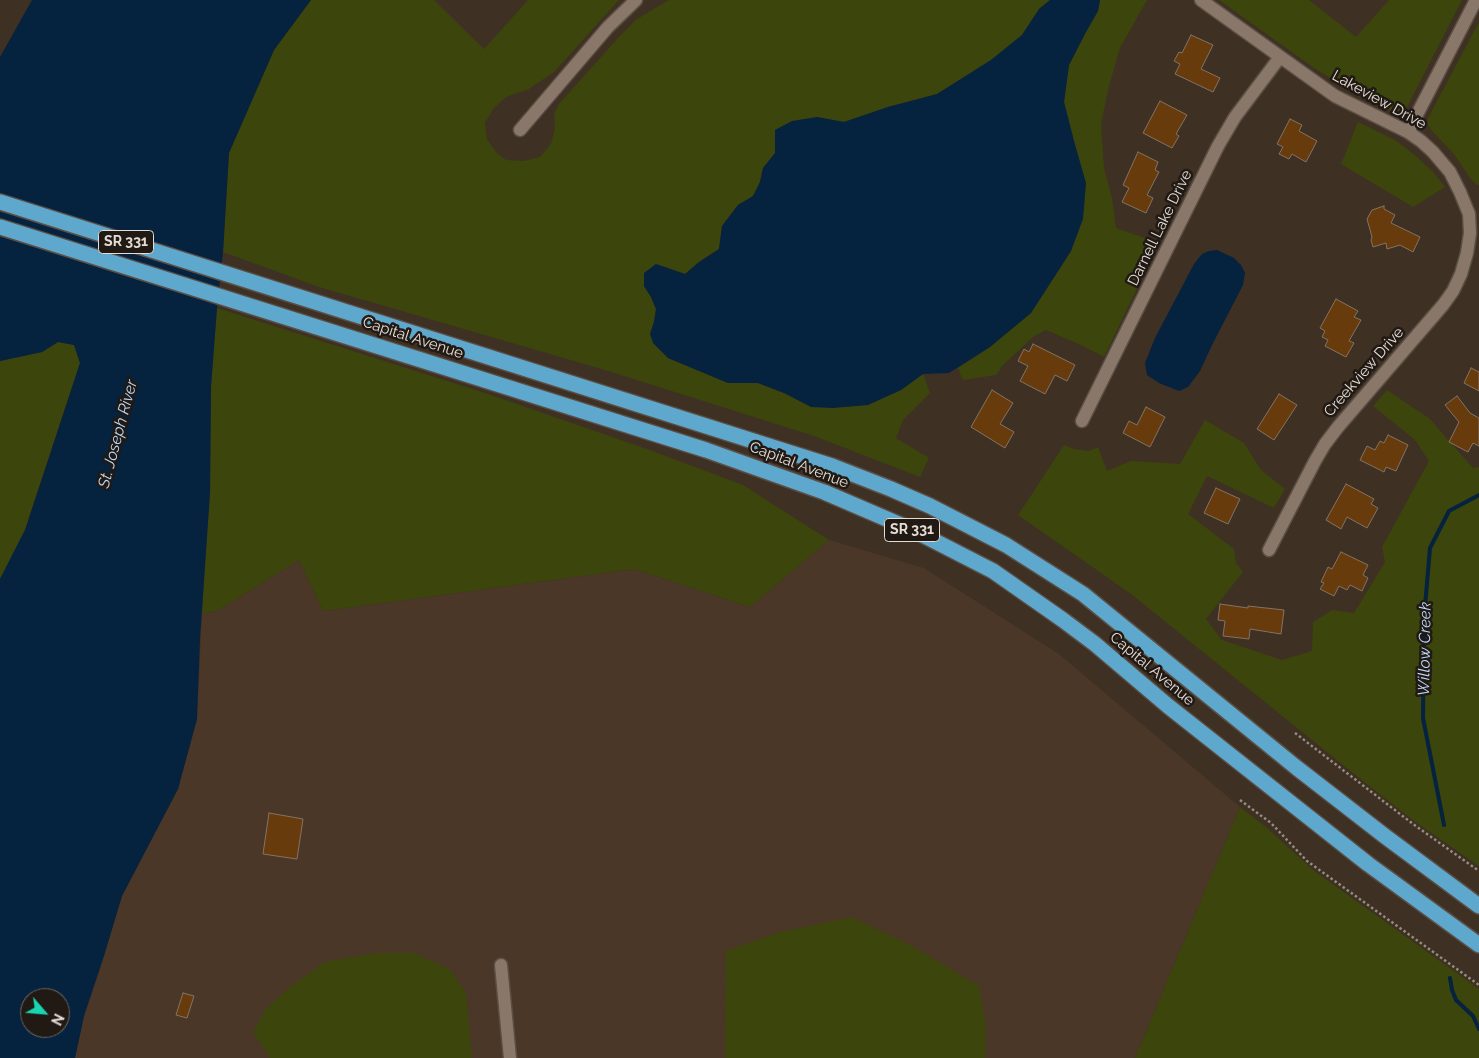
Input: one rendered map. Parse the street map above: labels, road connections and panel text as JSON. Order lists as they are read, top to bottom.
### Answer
{
  "streets": {
    "highway": ["SR 331", "Capital Avenue"],
    "street": ["Lakeview Drive", "Darnell Lake Drive", "Creekview Drive"]
  },
  "crossings": [
    ["Lakeview Drive", "Darnell Lake Drive"],
    ["Lakeview Drive", "Creekview Drive"]
  ],
  "water": ["St. Joseph River", "Willow Creek"],
  "north": "bottom right"
}
